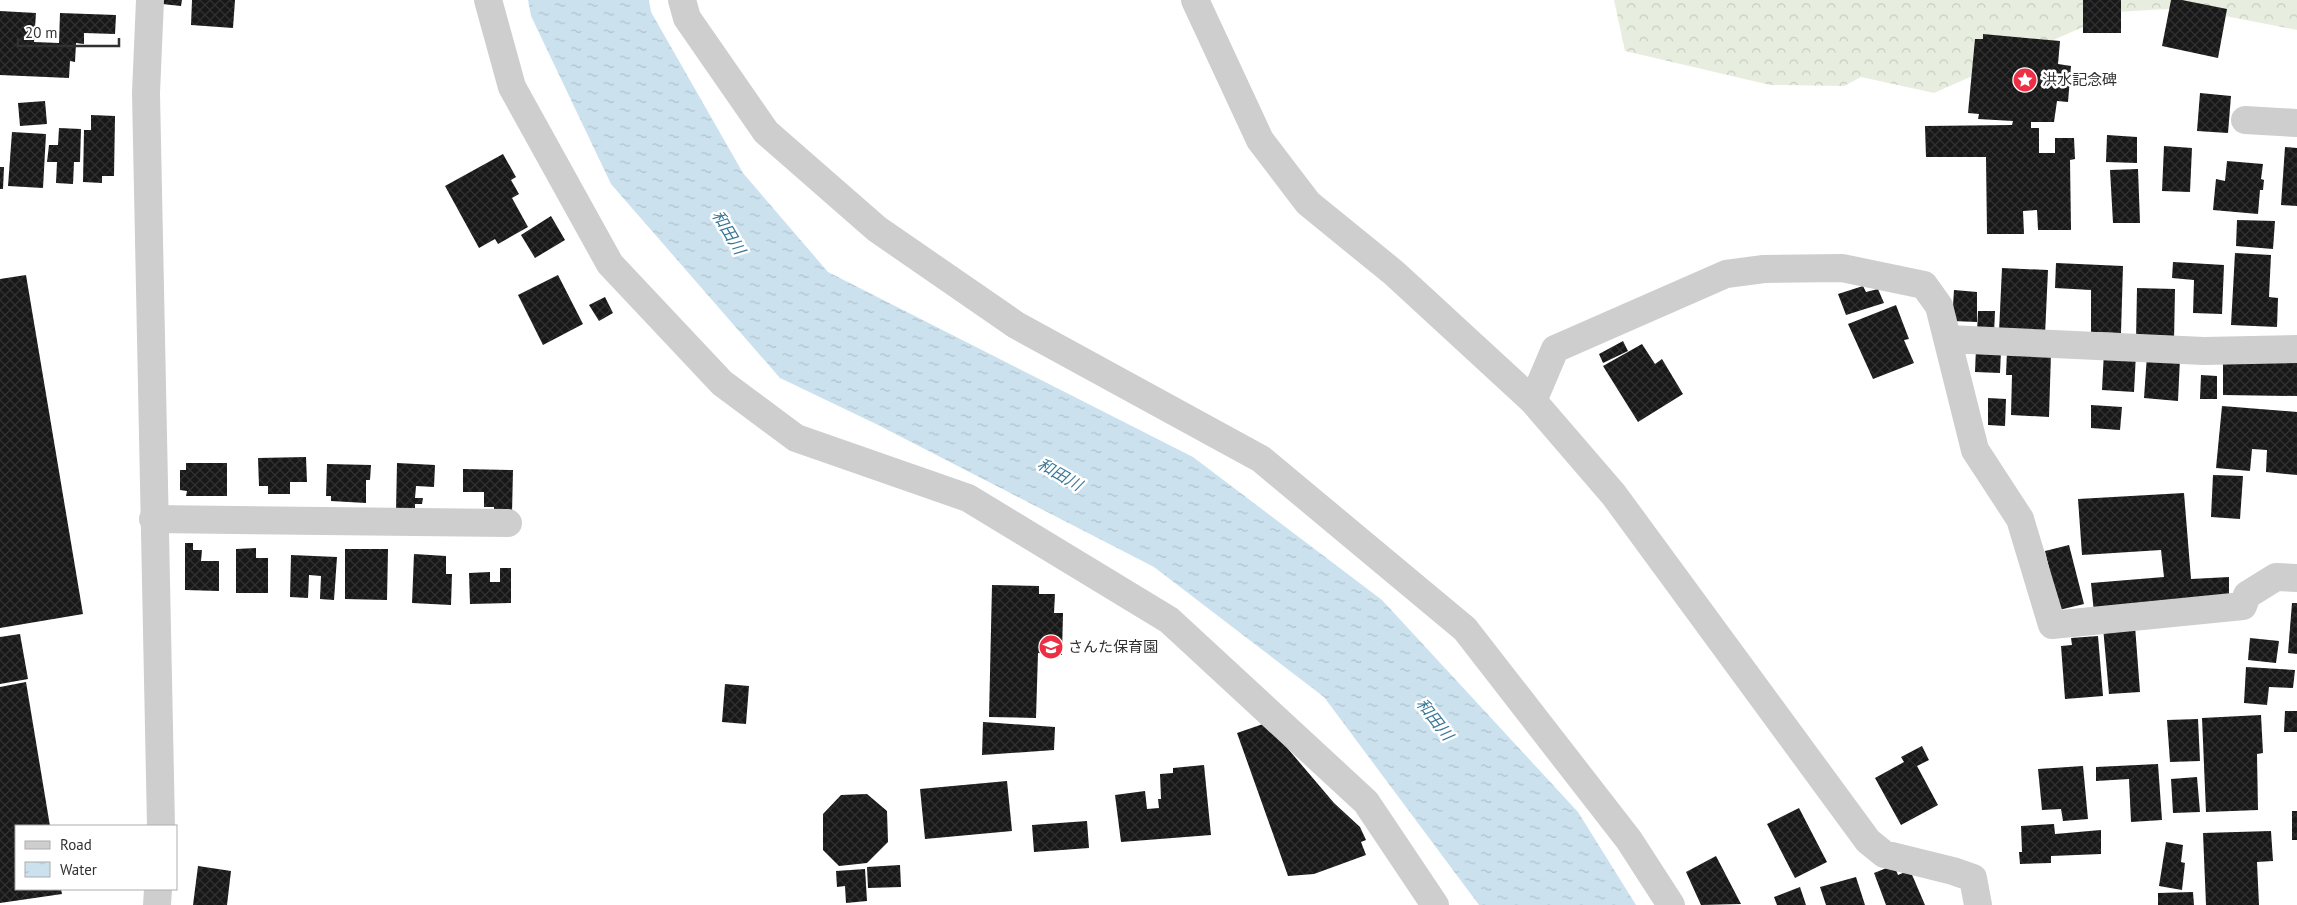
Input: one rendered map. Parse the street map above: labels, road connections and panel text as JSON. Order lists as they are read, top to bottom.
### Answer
{
  "water": ["和田川"],
  "places": {
    "place": ["洪水記念碑"],
    "school or university": ["さんた保育園"]
  },
  "legend": ["Road", "Water"],
  "scale_bar": "20 m"
}
